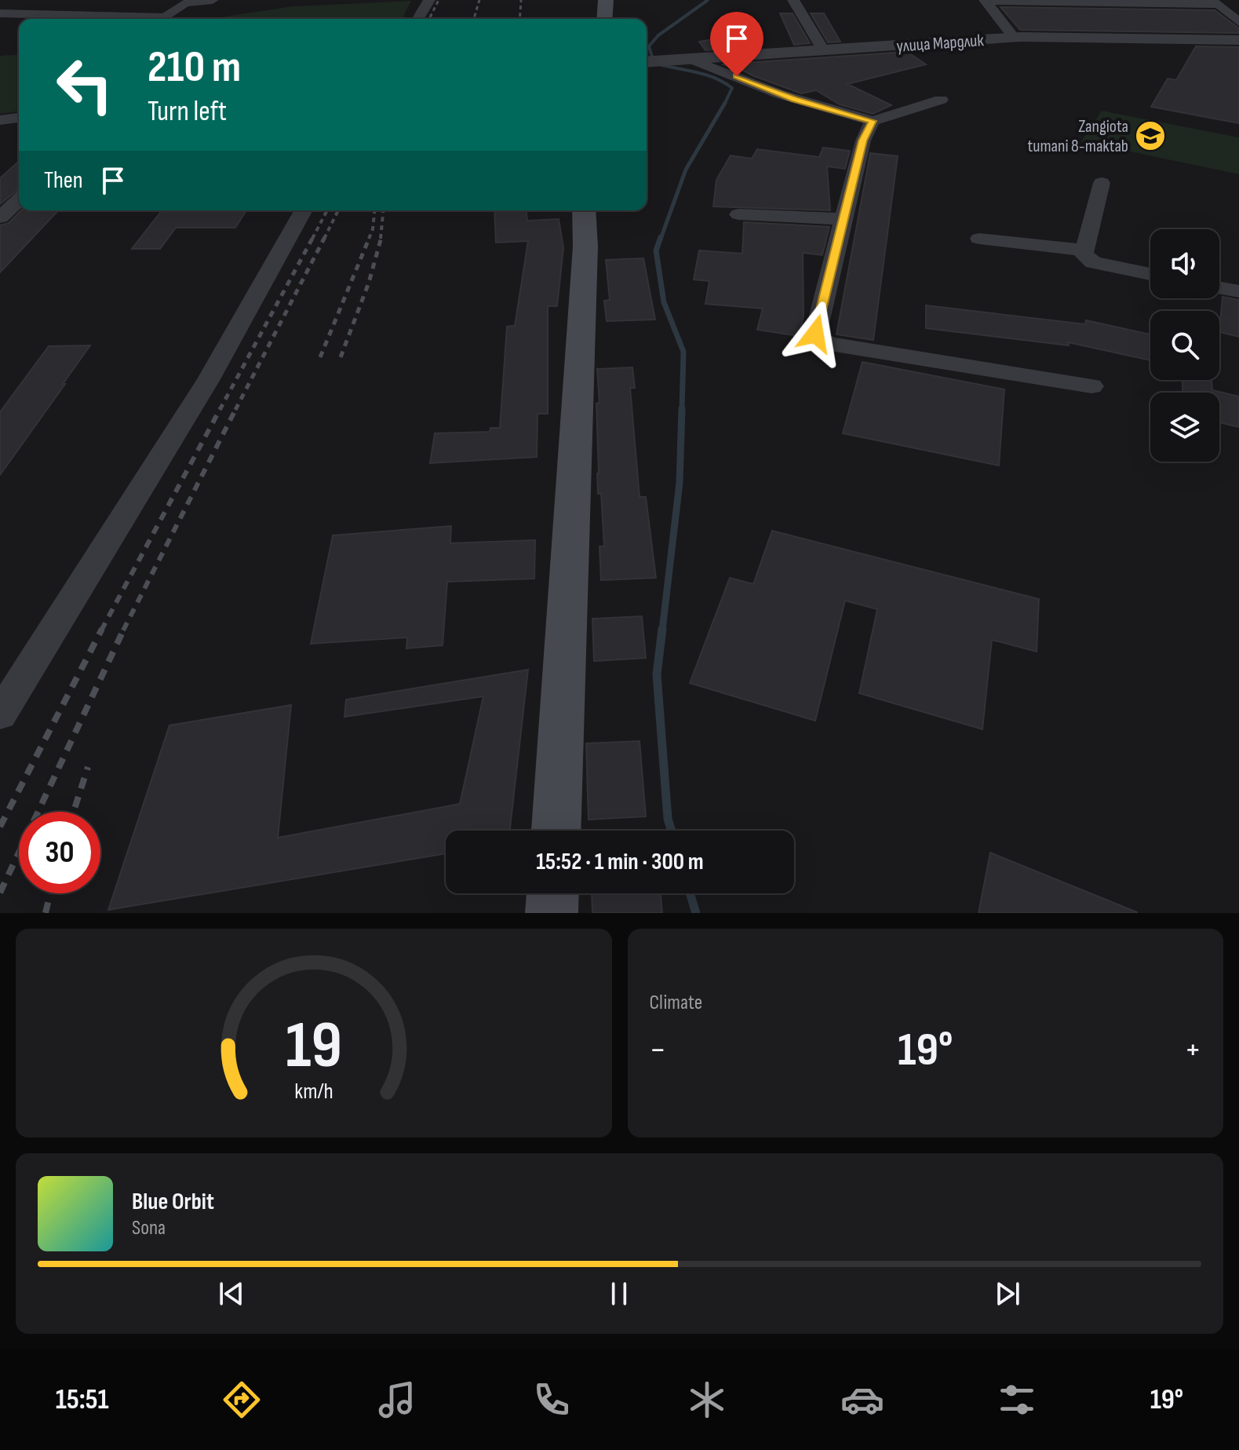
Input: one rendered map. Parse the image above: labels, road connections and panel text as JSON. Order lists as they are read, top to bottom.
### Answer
{
  "streets": {
    "street": ["улица Мардлик"]
  },
  "places": {
    "school or university": ["Zangiota tumani 8-maktab"]
  },
  "page": {
    "turn": ["210 m", "Turn left"],
    "then": "Then",
    "limit": "30",
    "trip": "15:52 · 1 min · 300 m",
    "tile": "Climate",
    "heat": ["−", "19°", "+"],
    "song": ["Blue Orbit", "Sona"],
    "tabs": ["15:51", "19°"],
    "gauge": ["19", "km/h"]
  }
}
